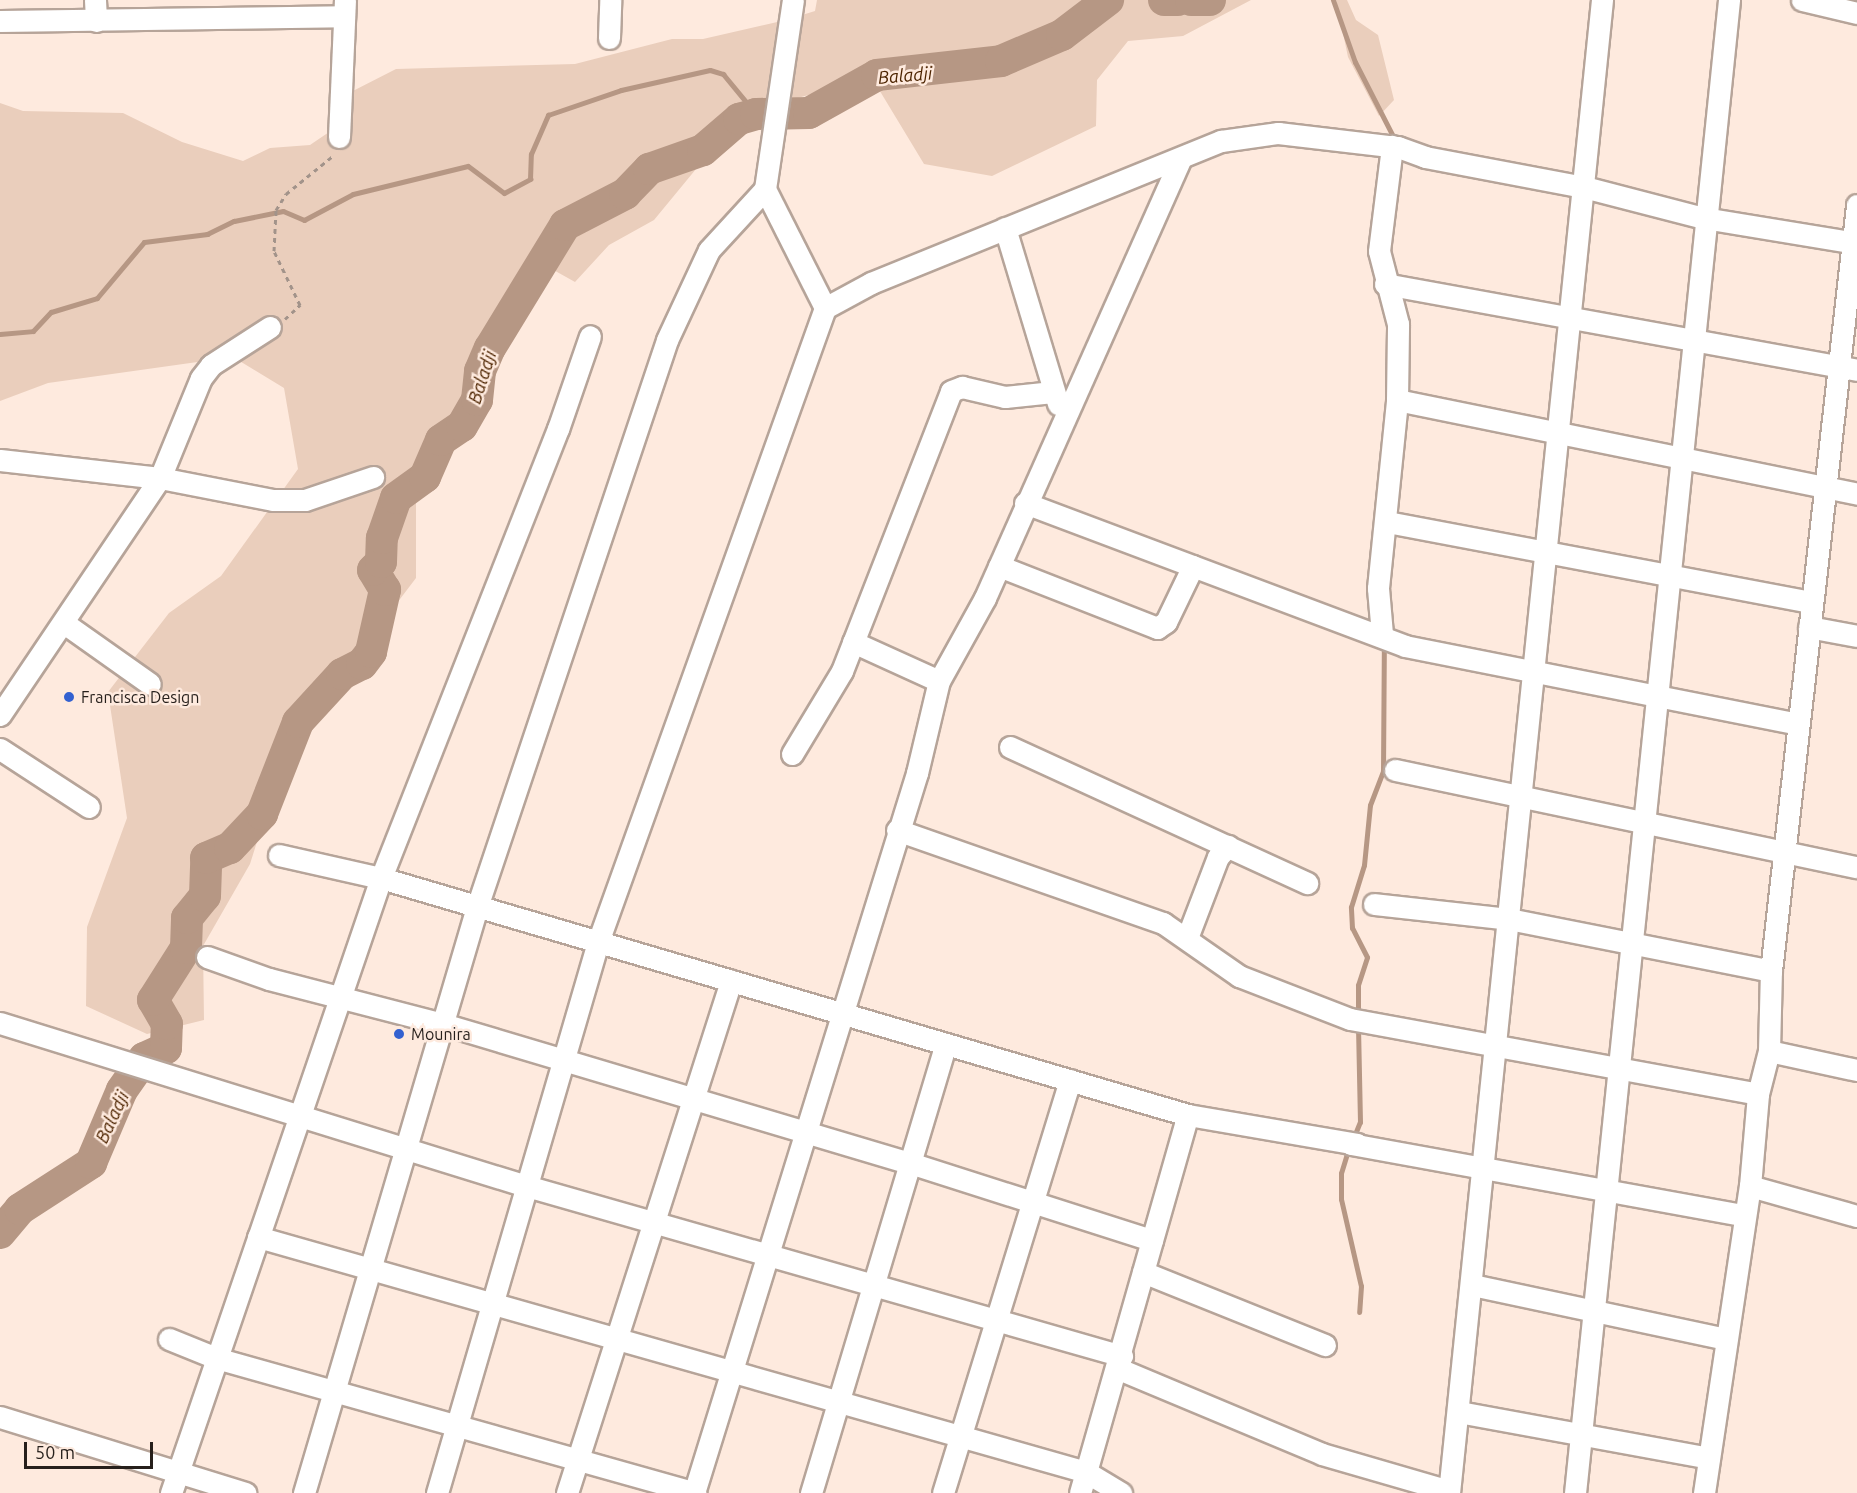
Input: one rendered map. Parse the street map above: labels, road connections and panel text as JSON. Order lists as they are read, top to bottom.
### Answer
{
  "water": ["Baladji"],
  "places": ["Francisca Design", "Mounira"],
  "scale_bar": "50 m"
}
